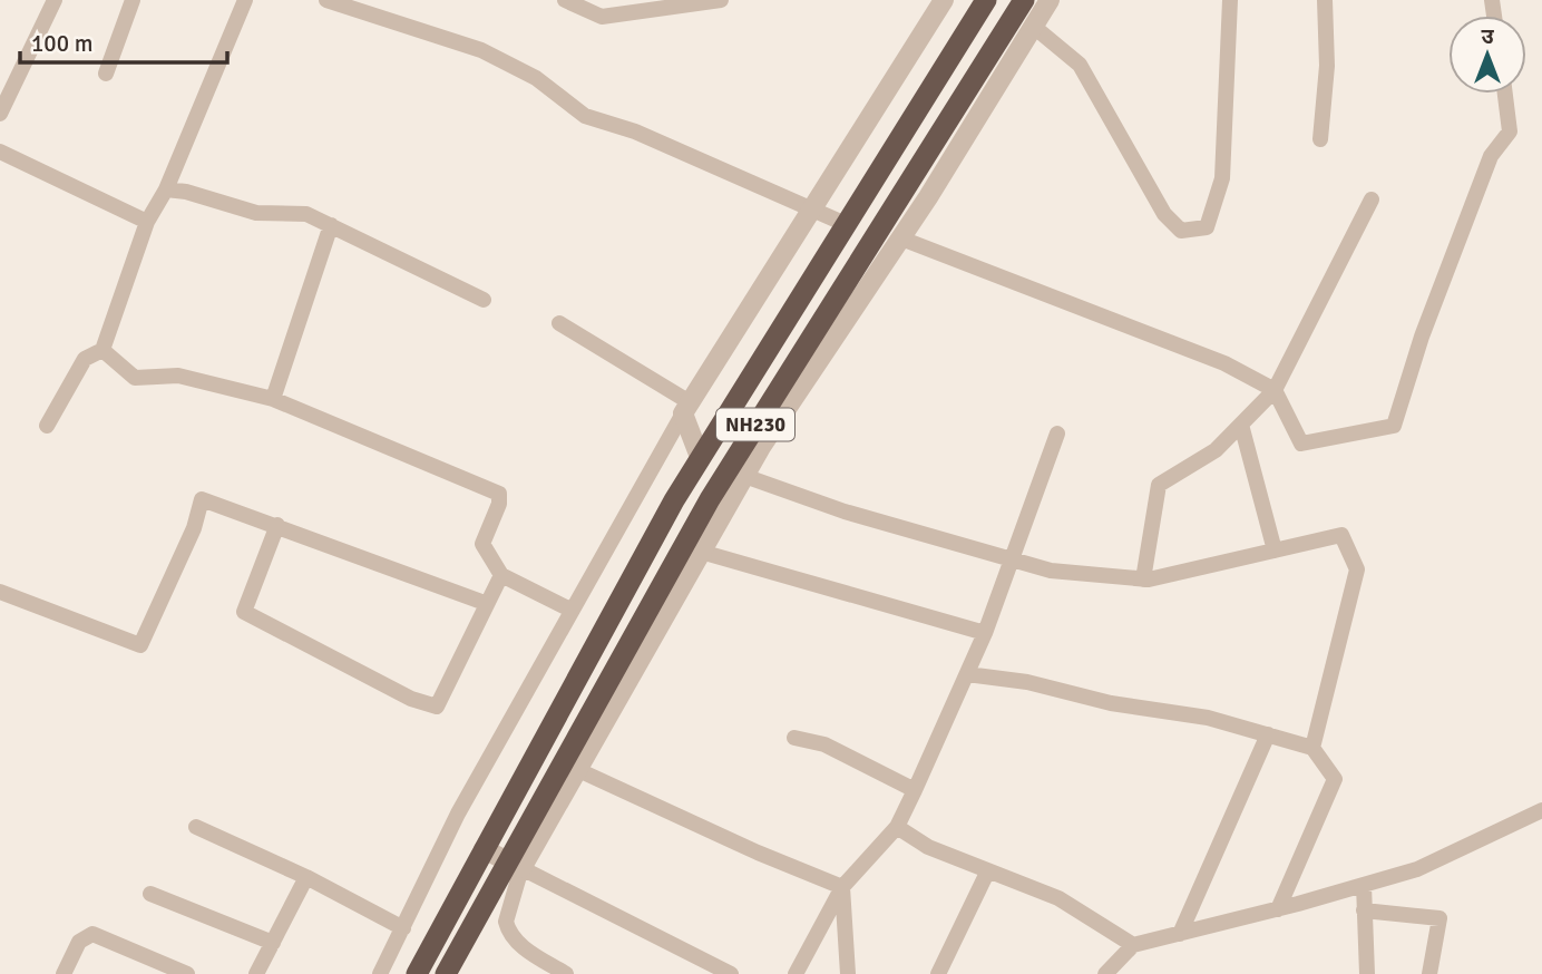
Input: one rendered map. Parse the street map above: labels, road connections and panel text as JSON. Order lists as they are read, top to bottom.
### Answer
{
  "streets": {
    "highway": ["NH230"]
  },
  "scale_bar": "100 m",
  "north": "top"
}
